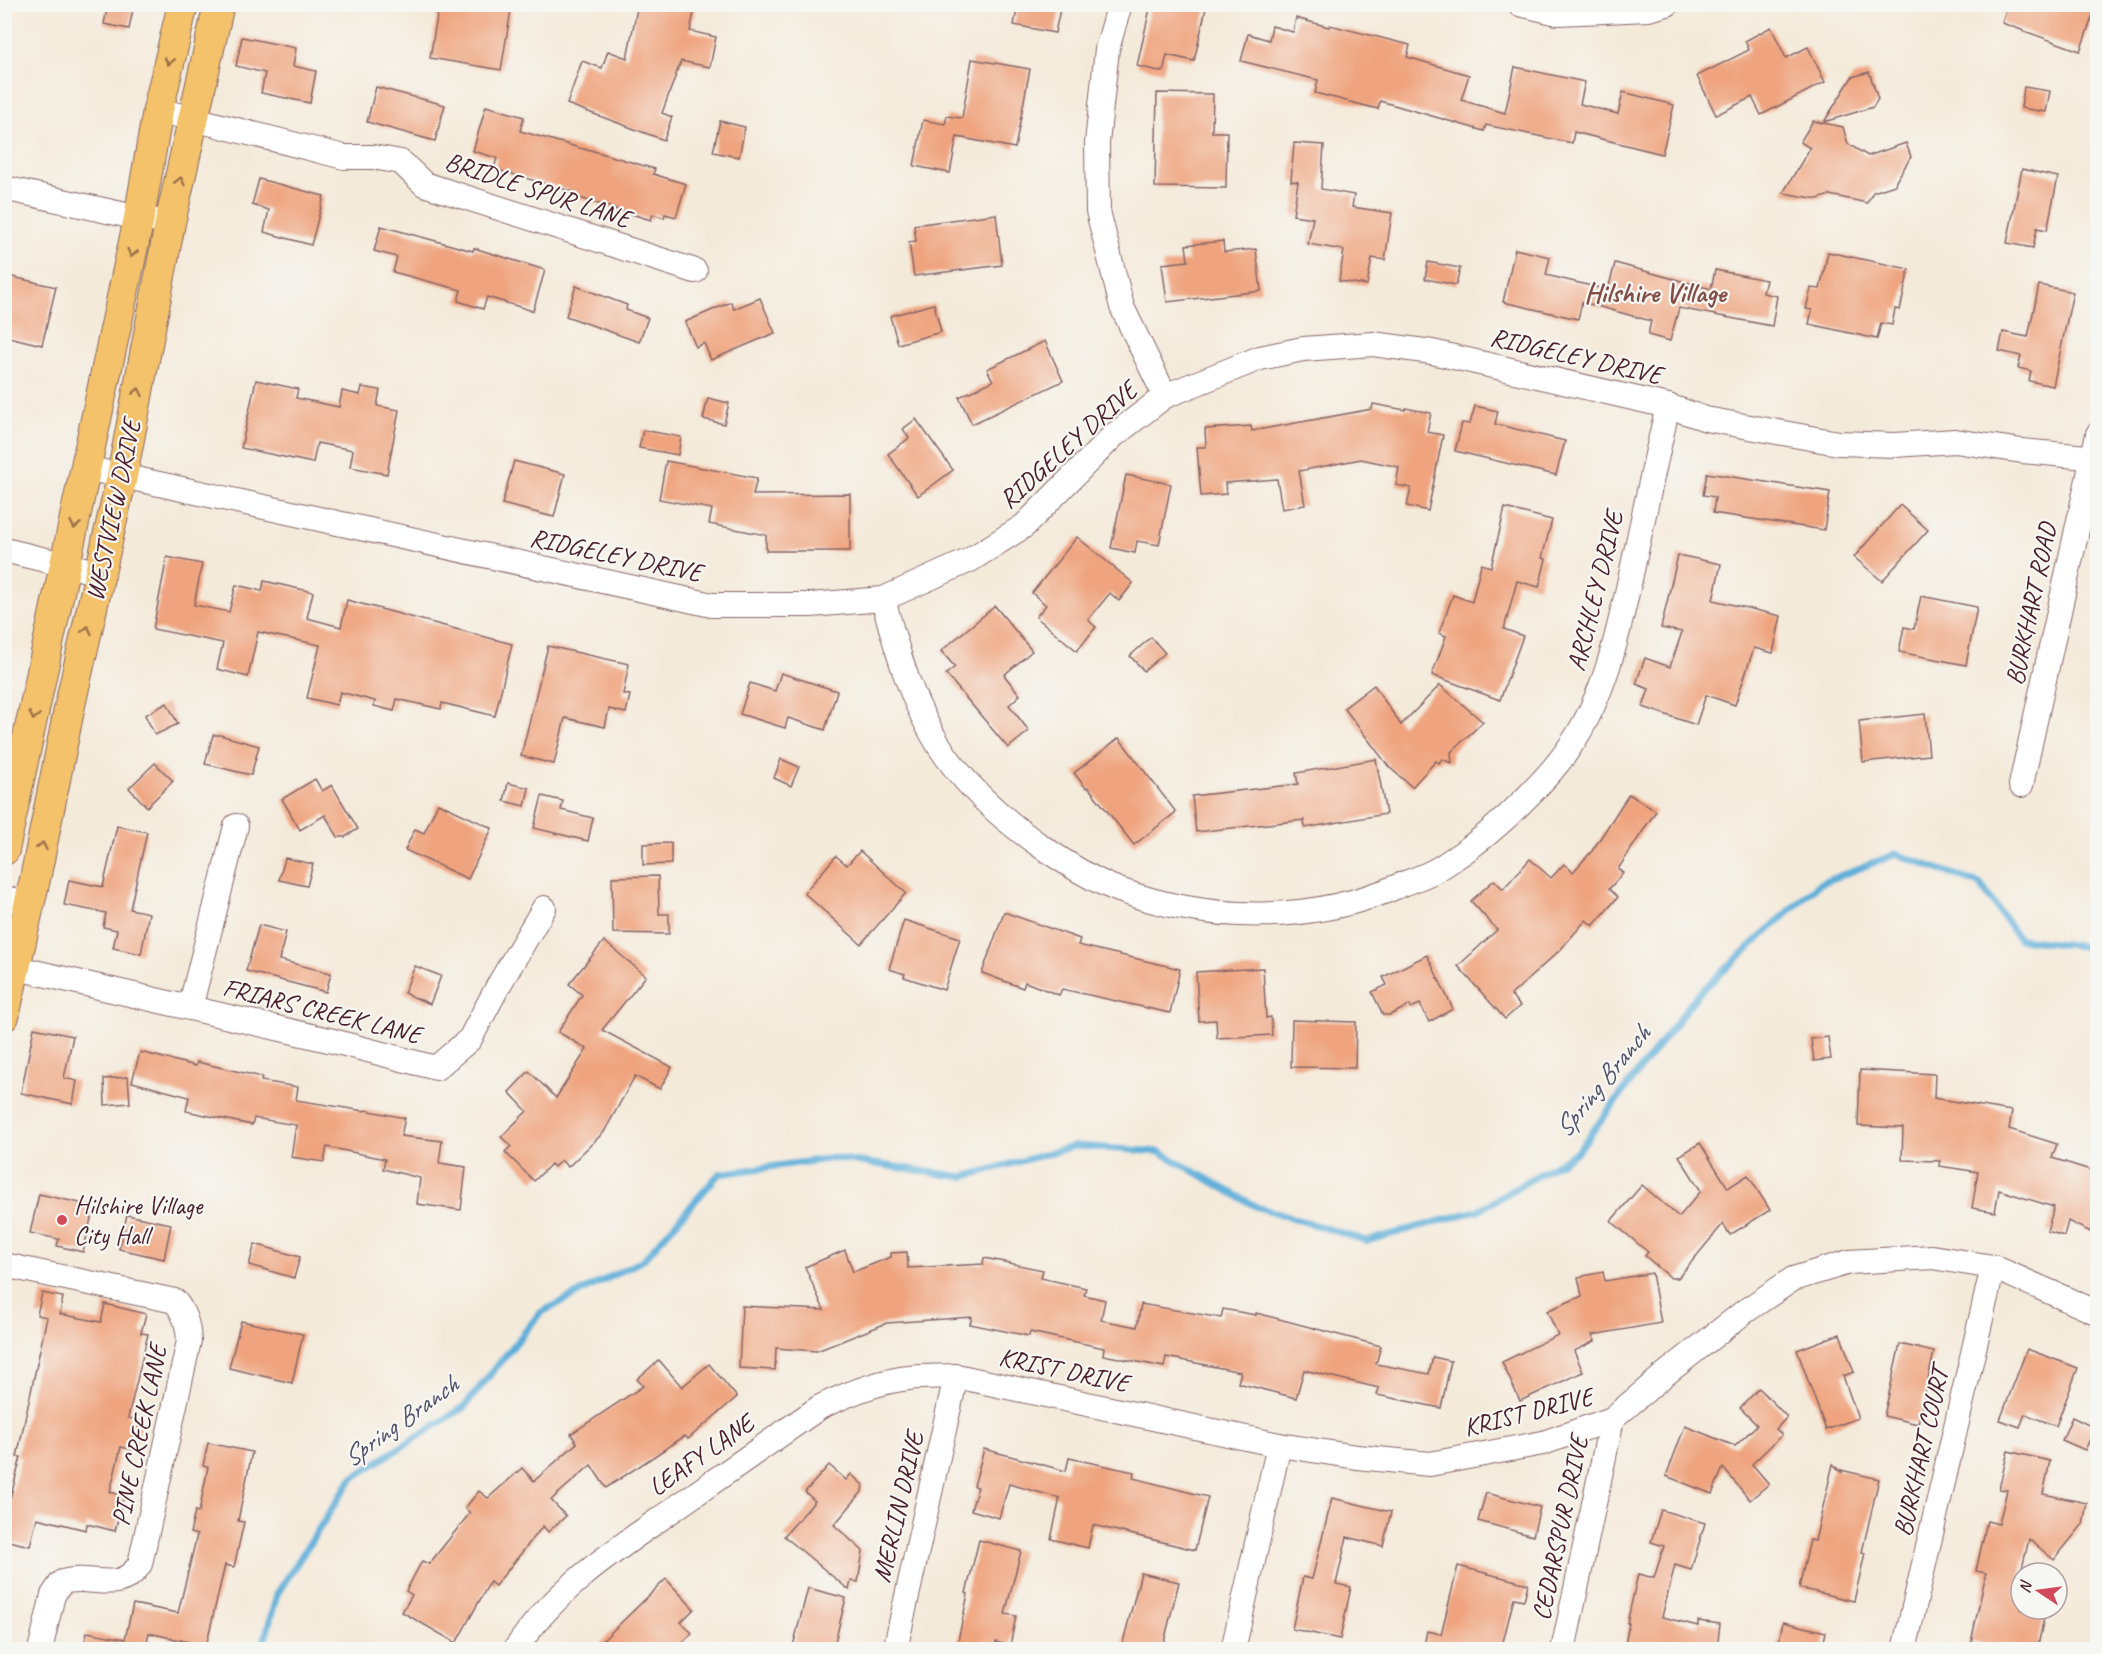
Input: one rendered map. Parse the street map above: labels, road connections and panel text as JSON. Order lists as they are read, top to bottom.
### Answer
{
  "streets": {
    "main road": ["WESTVIEW DRIVE"],
    "street": [
      "BRIDLE SPUR LANE",
      "RIDGELEY DRIVE",
      "ARCHLEY DRIVE",
      "BURKHART ROAD",
      "FRIARS CREEK LANE",
      "KRIST DRIVE",
      "PINE CREEK LANE",
      "BURKHART COURT",
      "LEAFY LANE",
      "MERLIN DRIVE",
      "CEDARSPUR DRIVE"
    ]
  },
  "crossings": [
    ["BRIDLE SPUR LANE", "WESTVIEW DRIVE"],
    ["RIDGELEY DRIVE", "WESTVIEW DRIVE"],
    ["RIDGELEY DRIVE", "ARCHLEY DRIVE"],
    ["RIDGELEY DRIVE", "BURKHART ROAD"],
    ["WESTVIEW DRIVE", "FRIARS CREEK LANE"],
    ["KRIST DRIVE", "BURKHART COURT"],
    ["KRIST DRIVE", "LEAFY LANE"],
    ["KRIST DRIVE", "MERLIN DRIVE"],
    ["KRIST DRIVE", "CEDARSPUR DRIVE"],
    ["LEAFY LANE", "MERLIN DRIVE"]
  ],
  "districts": ["Hilshire Village"],
  "water": ["Spring Branch"],
  "places": ["Hilshire Village City Hall"],
  "north": "left"
}
